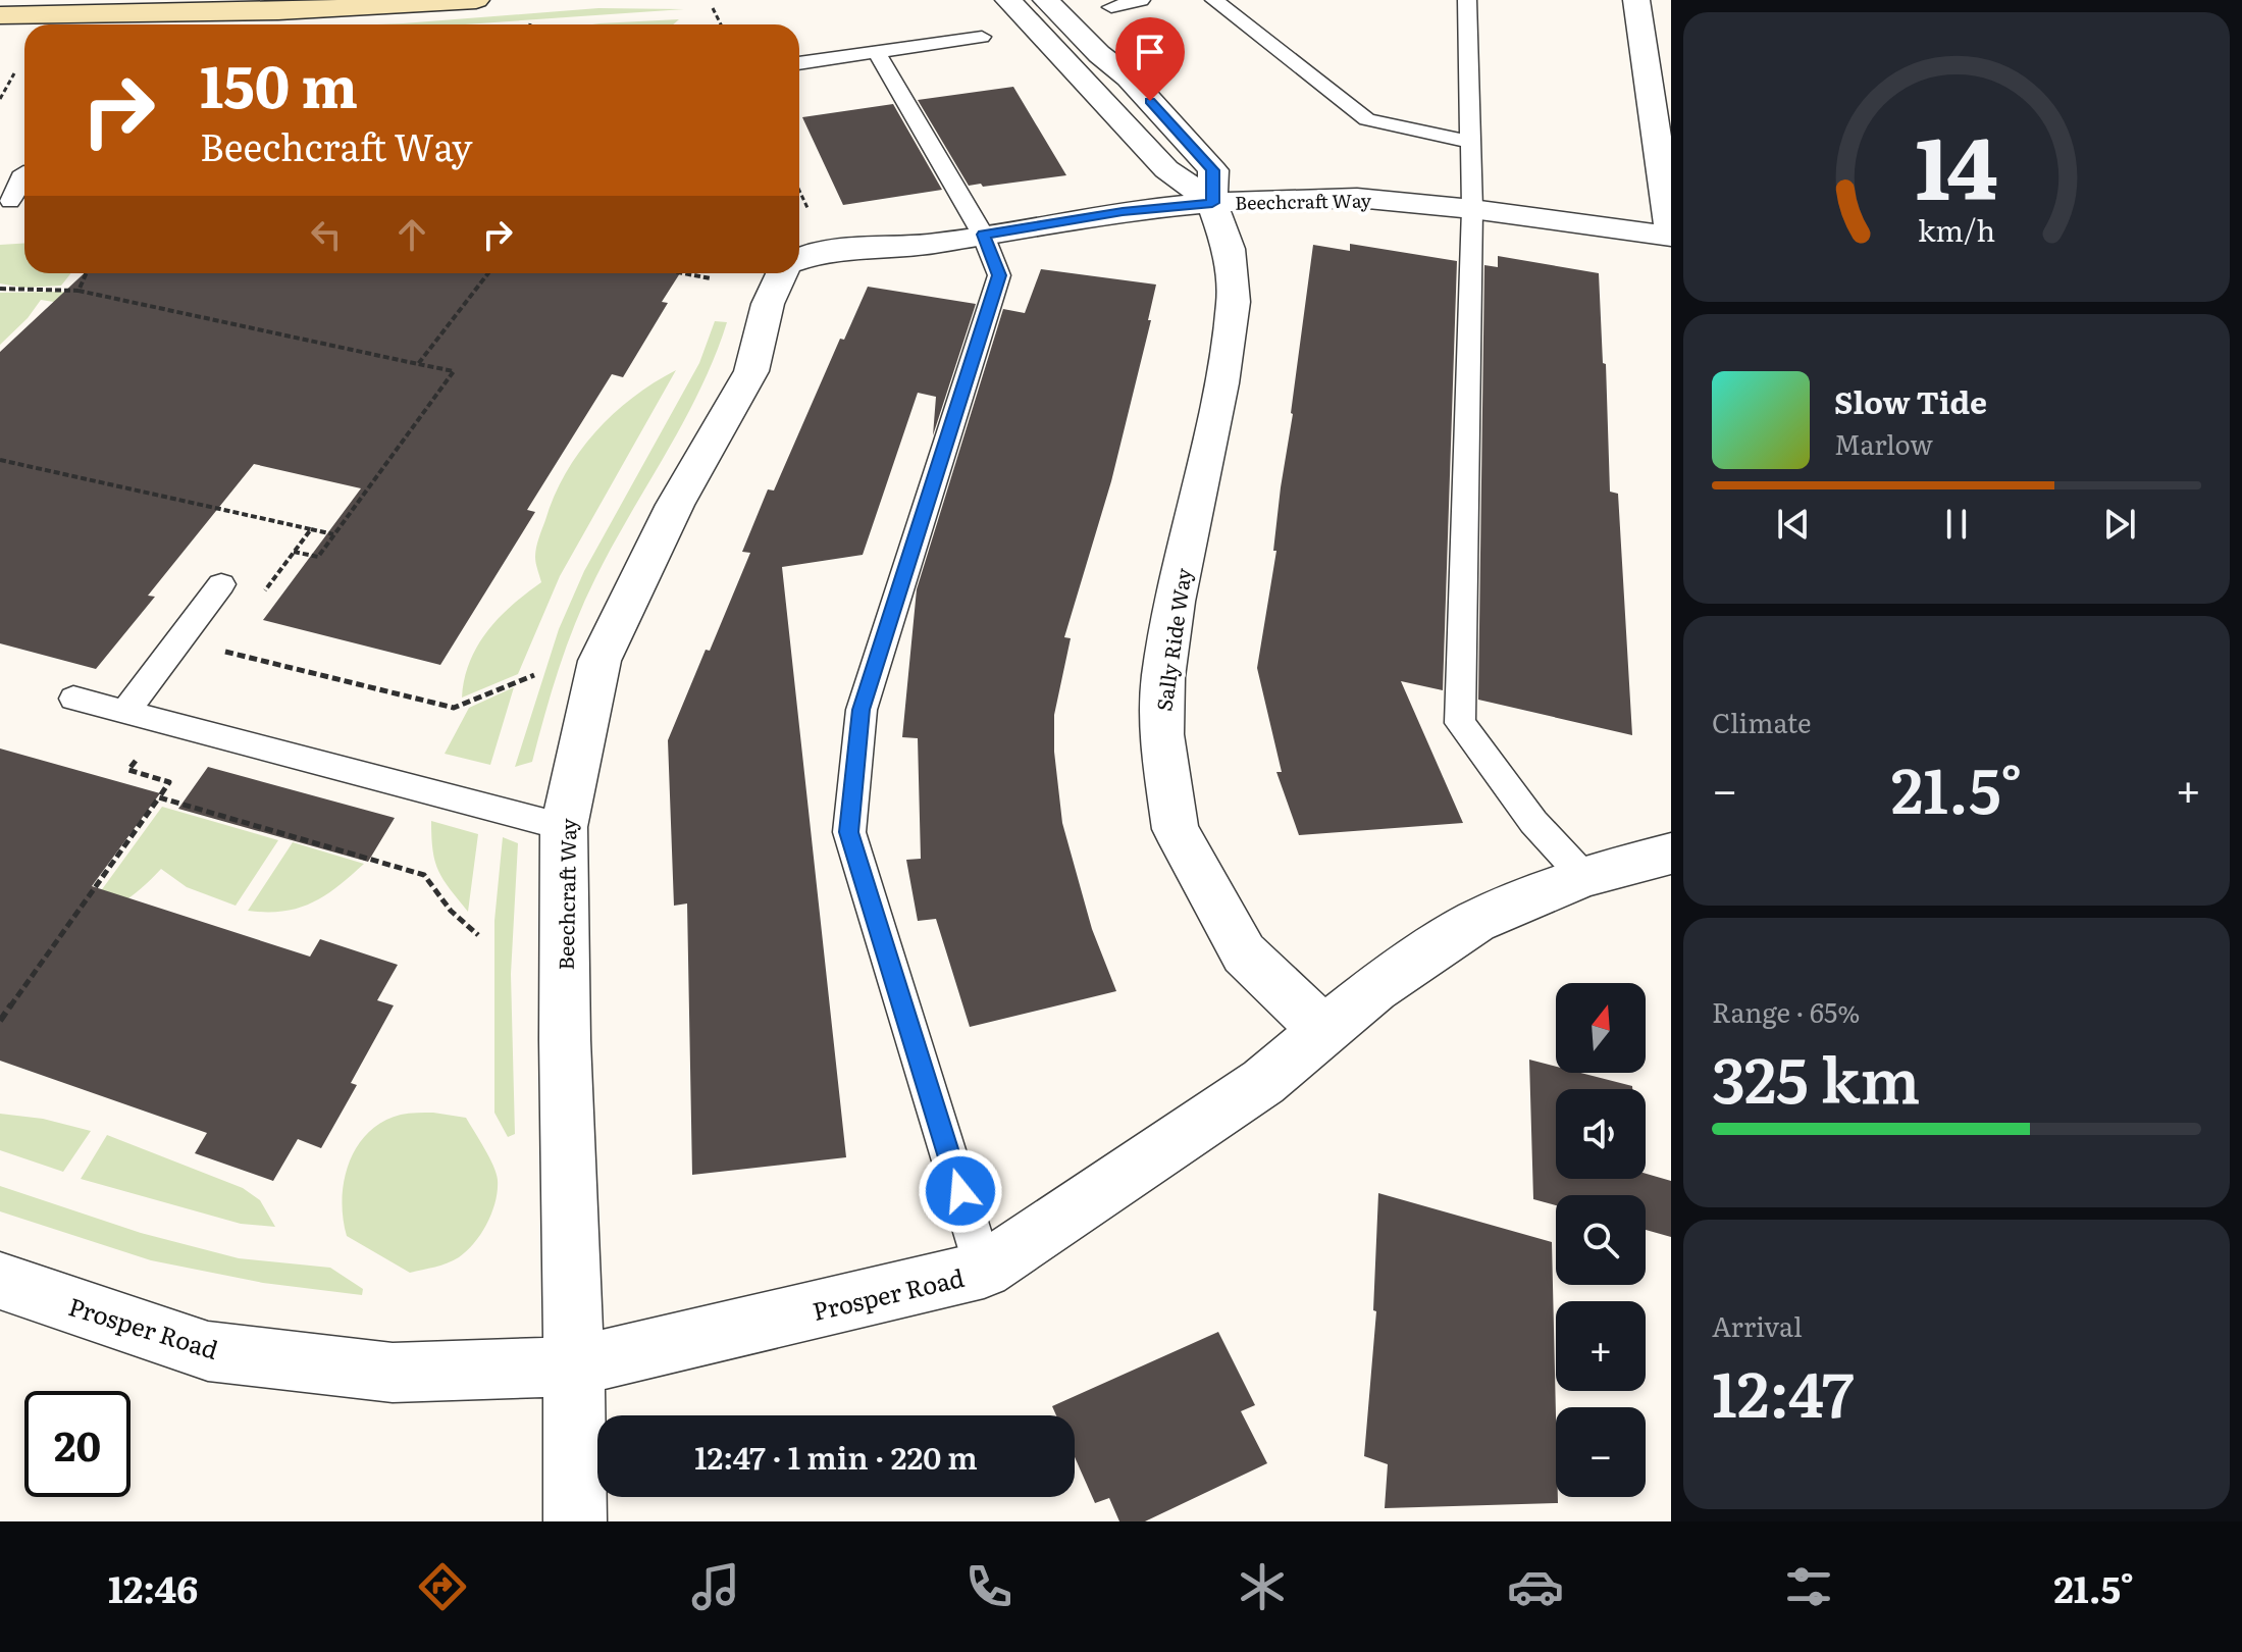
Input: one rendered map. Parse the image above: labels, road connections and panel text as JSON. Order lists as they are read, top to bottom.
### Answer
{
  "streets": {
    "street": ["Beechcraft Way", "Sally Ride Way", "Prosper Road"]
  },
  "crossings": [
    ["Beechcraft Way", "Sally Ride Way"],
    ["Beechcraft Way", "Prosper Road"],
    ["Sally Ride Way", "Prosper Road"]
  ],
  "north": "top",
  "page": {
    "turn": ["150 m", "Beechcraft Way"],
    "song": ["Slow Tide", "Marlow"],
    "tile": [
      "Climate",
      ["Range · 65%", "325 km"],
      ["Arrival", "12:47"]
    ],
    "heat": ["−", "21.5°", "+"],
    "map_buttons": ["+", "−"],
    "limit": "20",
    "trip": "12:47 · 1 min · 220 m",
    "tabs": ["12:46", "21.5°"],
    "gauge": ["14", "km/h"]
  }
}
